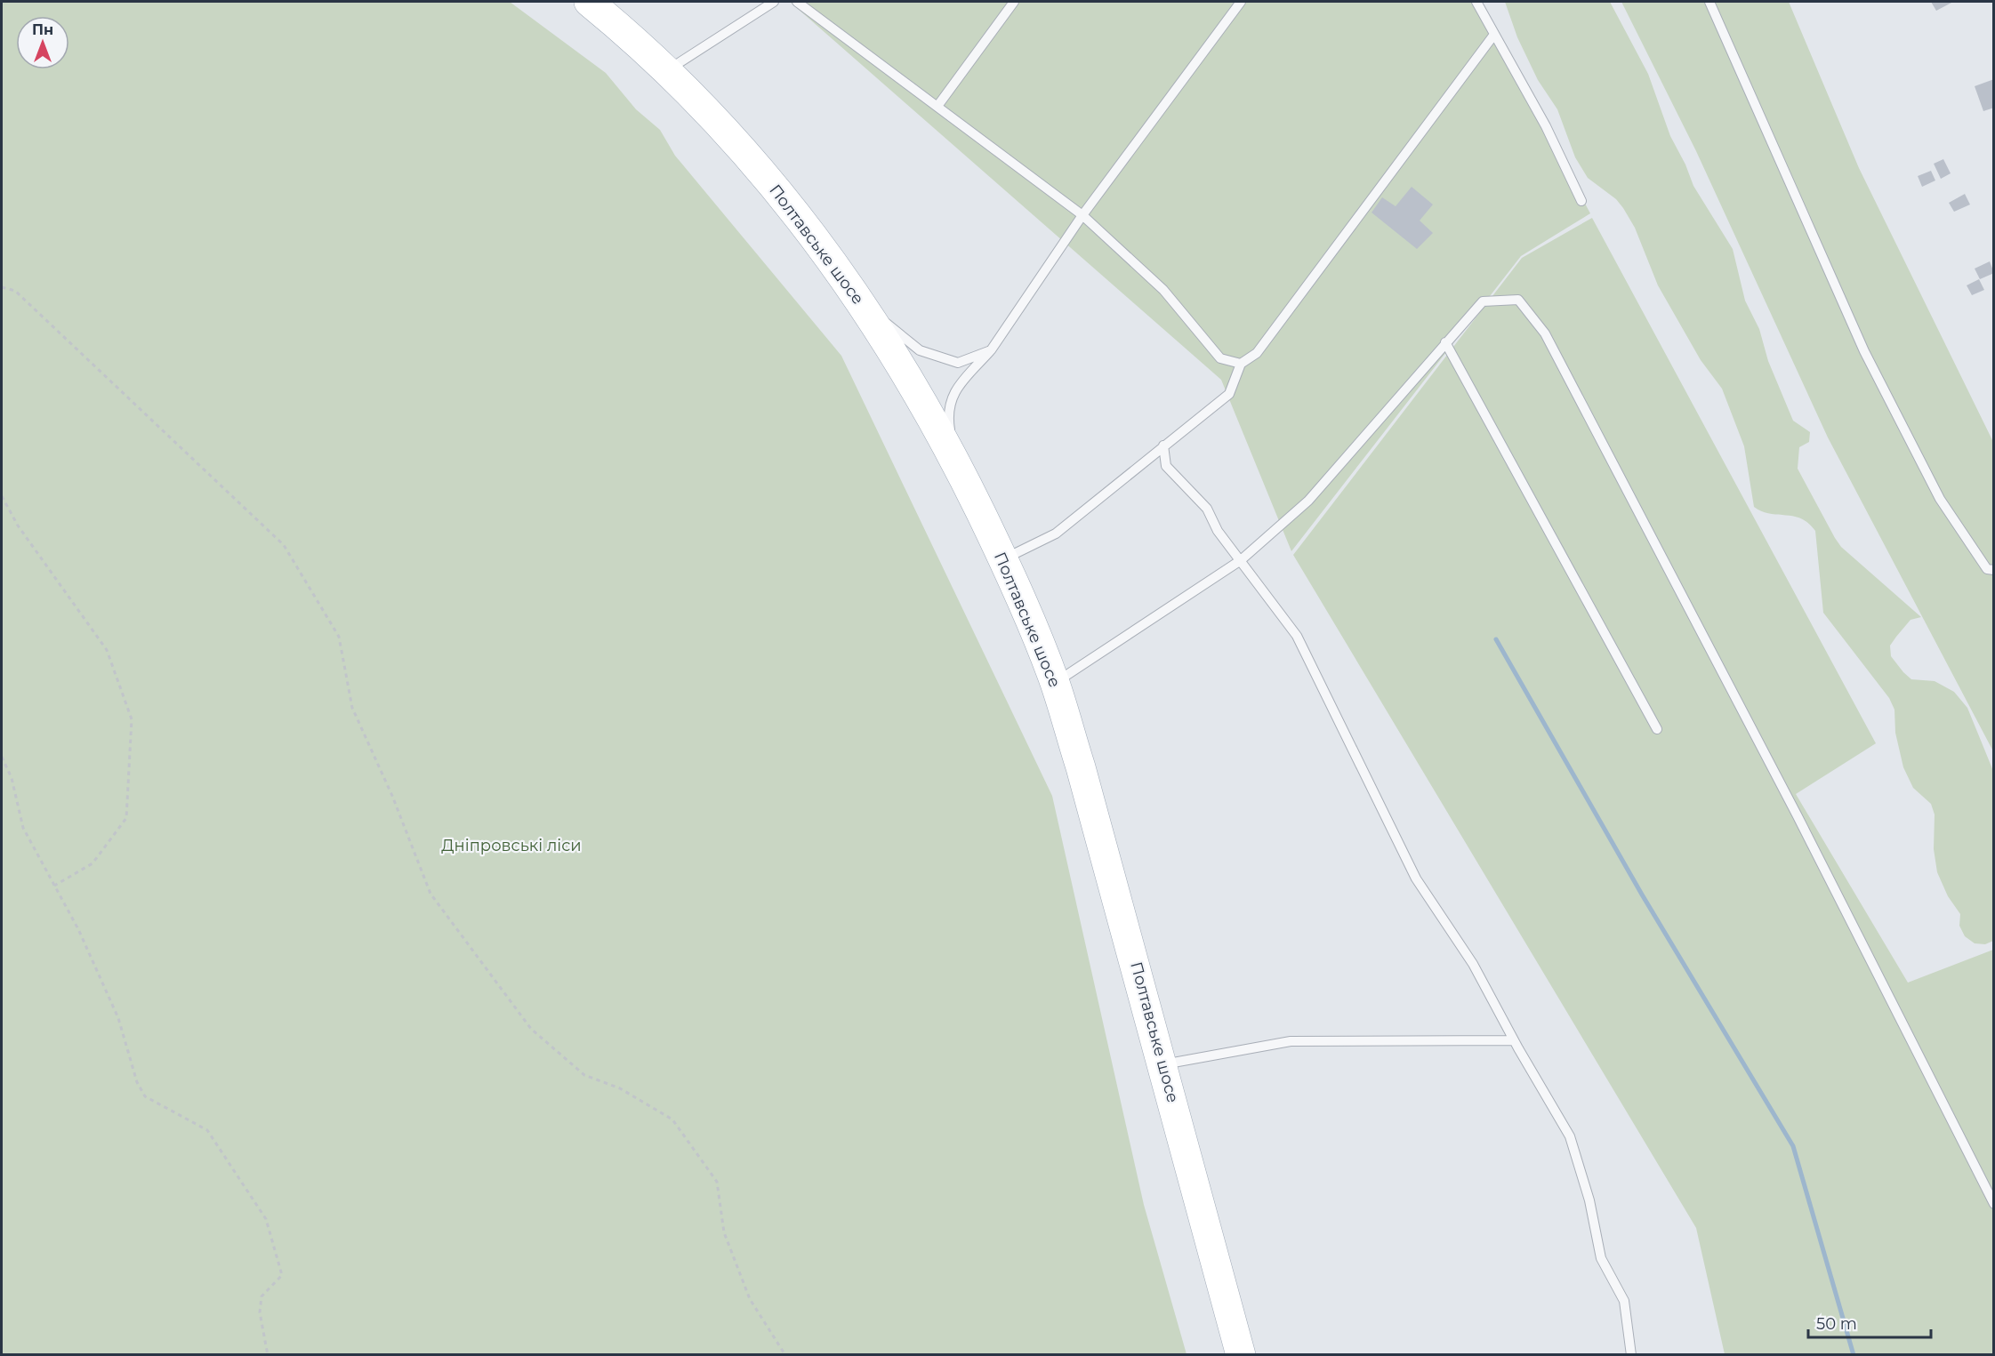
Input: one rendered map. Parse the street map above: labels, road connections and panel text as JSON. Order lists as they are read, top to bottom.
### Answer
{
  "streets": {
    "main road": ["Полтавське шосе"]
  },
  "parks": ["Дніпровські ліси"],
  "scale_bar": "50 m",
  "north": "top"
}
